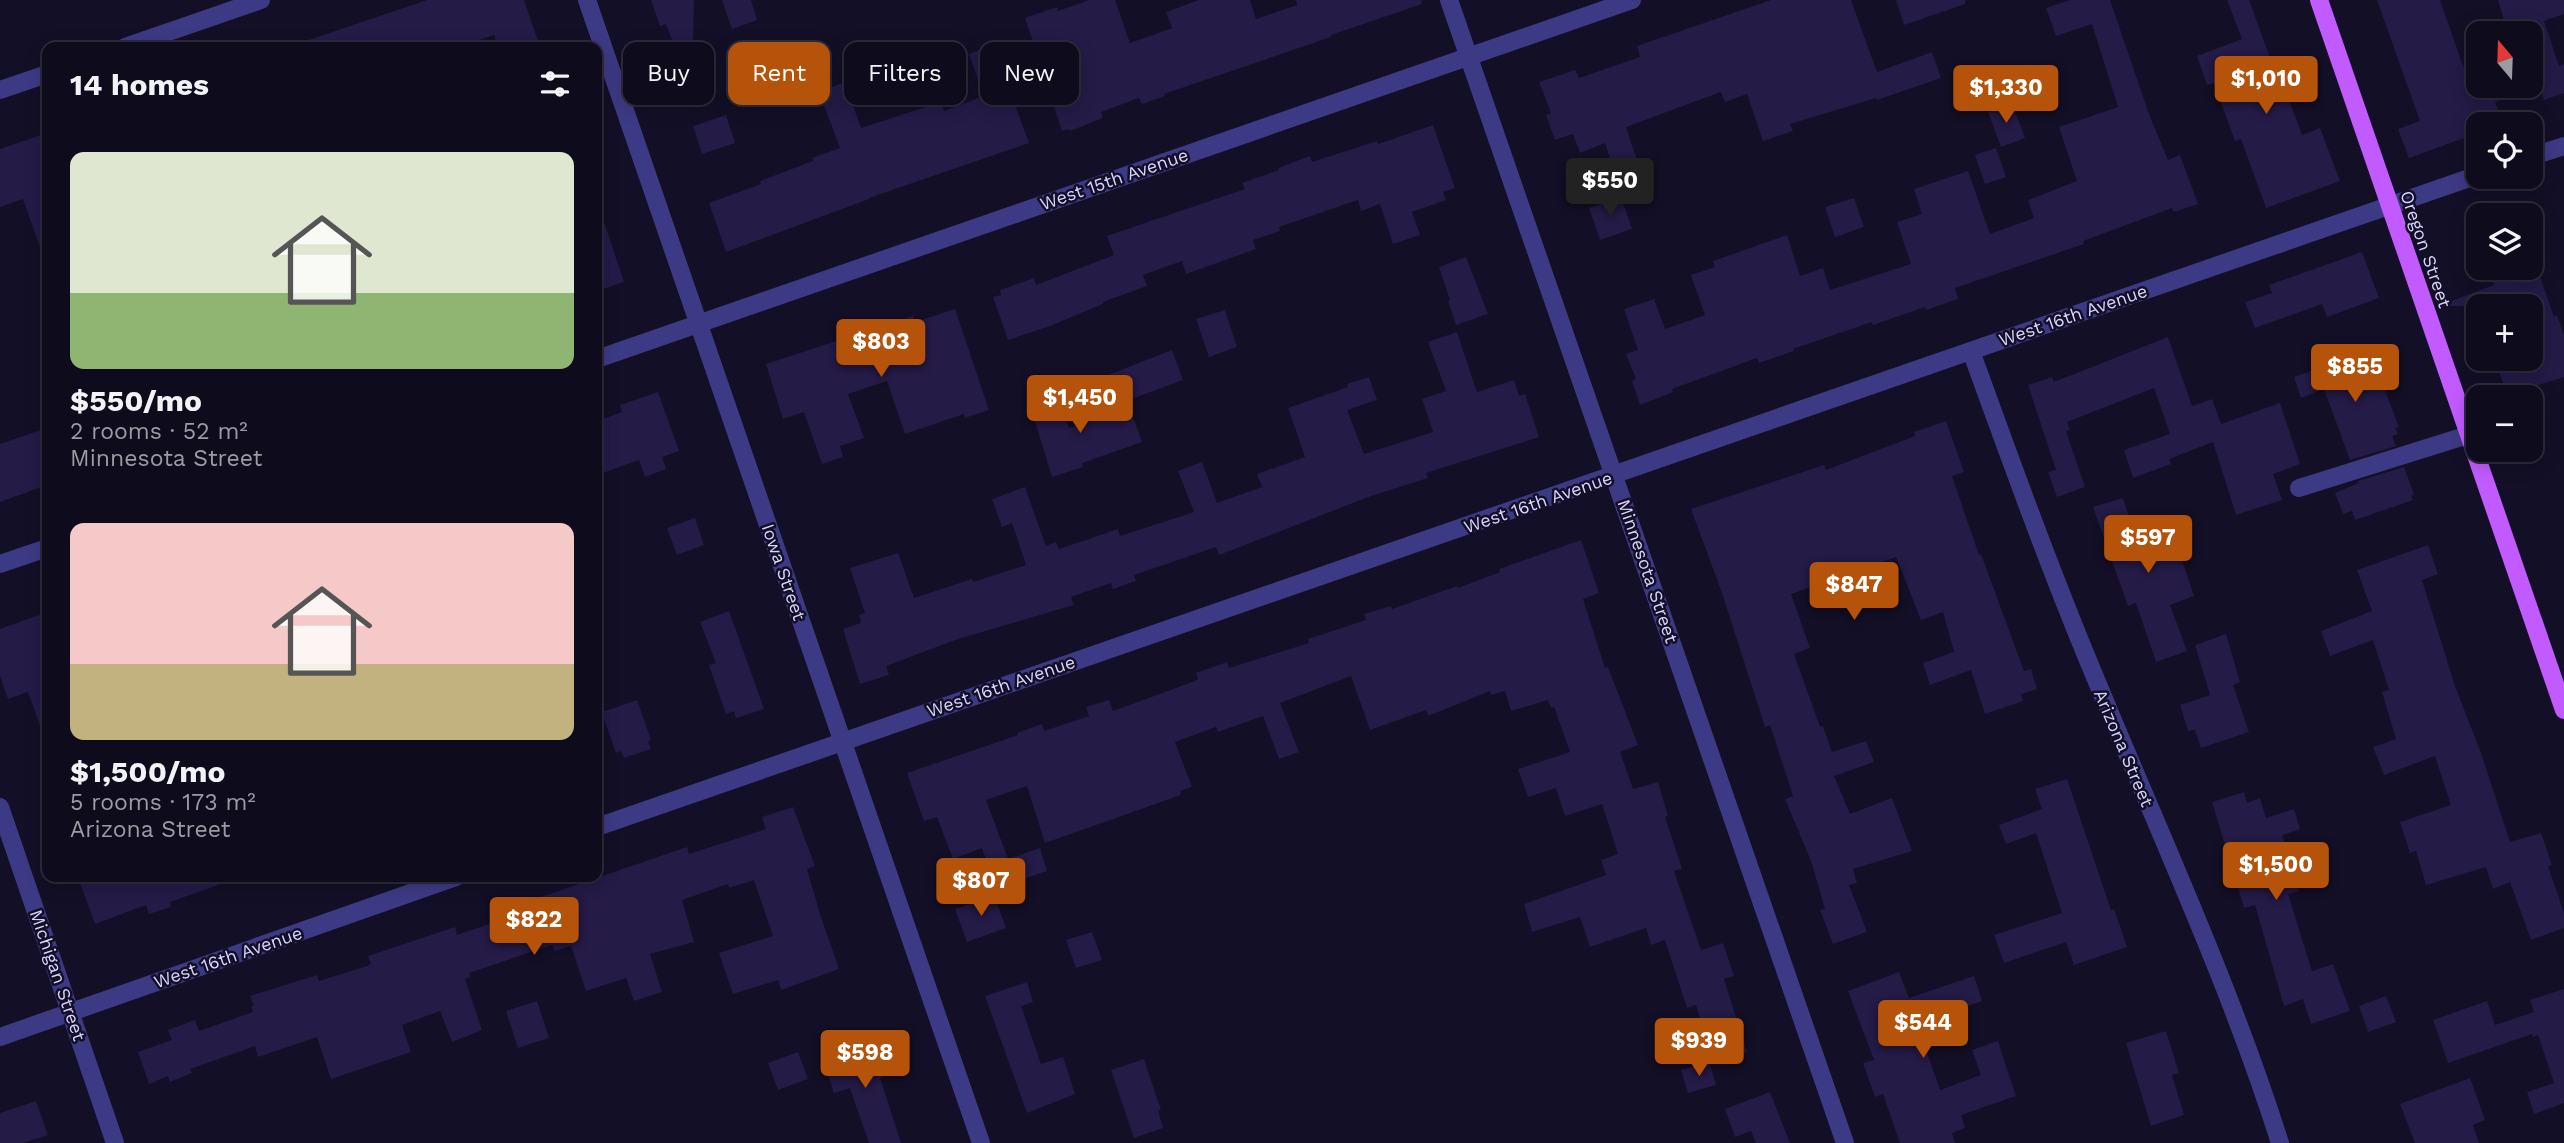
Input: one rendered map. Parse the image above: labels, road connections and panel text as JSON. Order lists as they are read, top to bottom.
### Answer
{
  "streets": {
    "main road": ["Oregon Street"],
    "street": [
      "West 15th Avenue",
      "West 16th Avenue",
      "Minnesota Street",
      "Iowa Street",
      "Arizona Street",
      "Michigan Street"
    ]
  },
  "crossings": [
    ["West 15th Avenue", "Minnesota Street"],
    ["West 15th Avenue", "Iowa Street"],
    ["Oregon Street", "West 16th Avenue"],
    ["West 16th Avenue", "Minnesota Street"],
    ["West 16th Avenue", "Iowa Street"],
    ["West 16th Avenue", "Arizona Street"],
    ["West 16th Avenue", "Michigan Street"]
  ],
  "north": "top",
  "page": {
    "map_buttons": ["+", "−"],
    "chip": [
      "Buy",
      "Rent",
      "Filters",
      "New"
    ],
    "heading": "14 homes",
    "price": [
      "$1,010",
      "$1,330",
      "$550",
      "$803",
      "$855",
      "$1,450",
      "$597",
      "$847",
      "$1,500",
      "$807",
      "$822",
      "$544",
      "$939",
      "$598"
    ],
    "list": [
      {
        "name": "$550/mo",
        "note": "2 rooms · 52 m² · Minnesota Street"
      },
      {
        "name": "$1,500/mo",
        "note": "5 rooms · 173 m² · Arizona Street"
      }
    ]
  }
}
